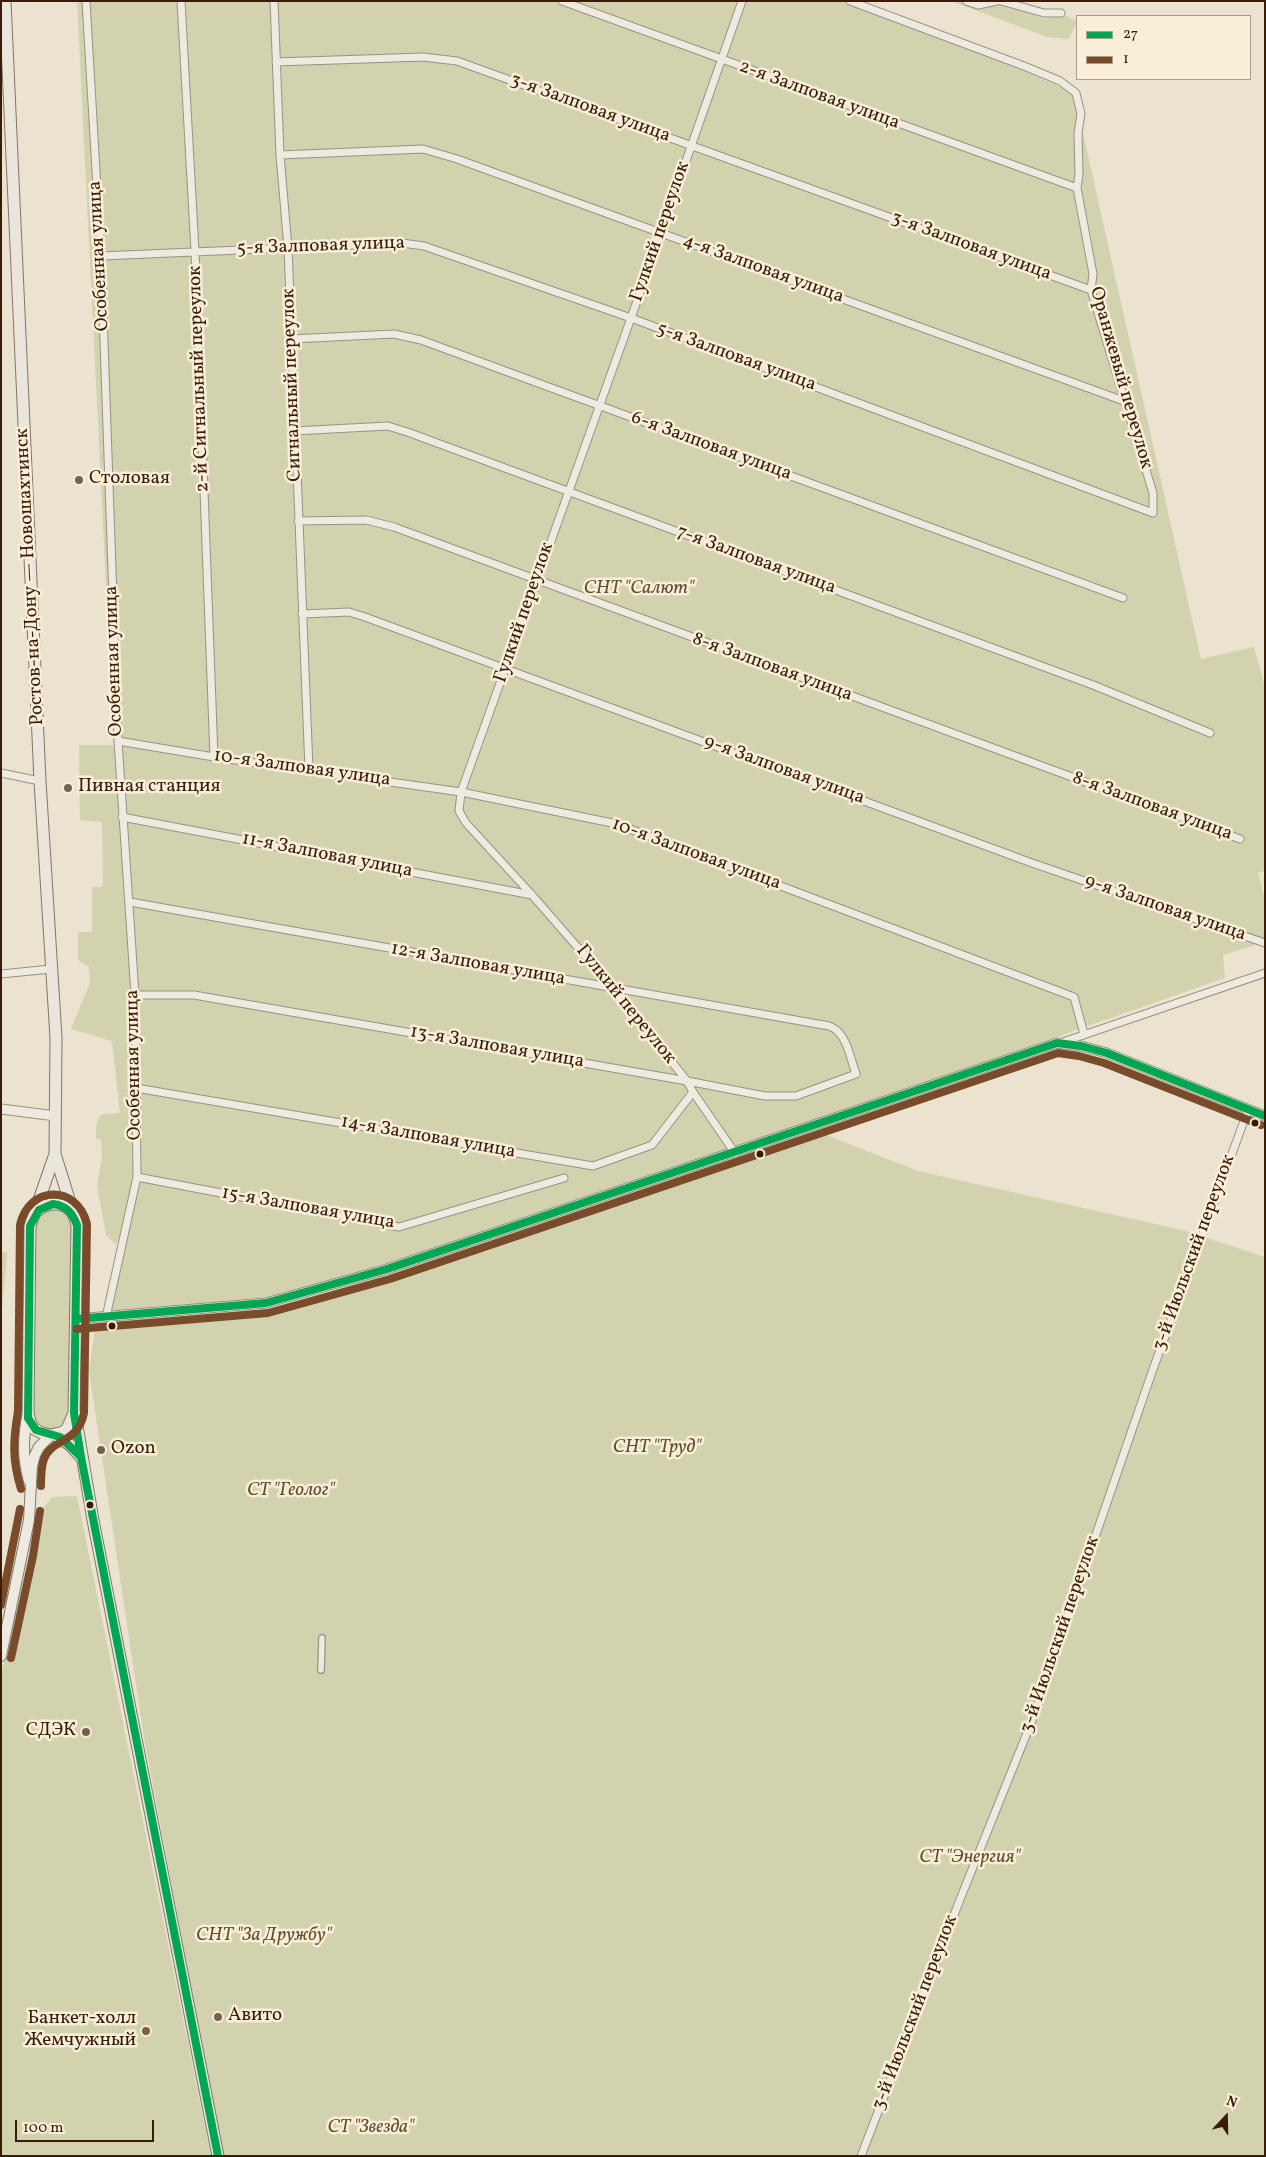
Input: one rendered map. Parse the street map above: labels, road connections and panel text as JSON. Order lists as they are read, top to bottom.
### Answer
{
  "streets": {
    "main road": ["Ростов-на-Дону — Новошахтинск"],
    "street": [
      "2-я Залповая улица",
      "3-я Залповая улица",
      "Гулкий переулок",
      "5-я Залповая улица",
      "Особенная улица",
      "4-я Залповая улица",
      "Оранжевый переулок",
      "2-й Сигнальный переулок",
      "Сигнальный переулок",
      "6-я Залповая улица",
      "7-я Залповая улица",
      "8-я Залповая улица",
      "10-я Залповая улица",
      "9-я Залповая улица",
      "11-я Залповая улица",
      "12-я Залповая улица",
      "13-я Залповая улица",
      "14-я Залповая улица",
      "15-я Залповая улица",
      "3-й Июльский переулок"
    ]
  },
  "crossings": [
    ["2-я Залповая улица", "Гулкий переулок"],
    ["2-я Залповая улица", "Оранжевый переулок"],
    ["3-я Залповая улица", "Гулкий переулок"],
    ["3-я Залповая улица", "Оранжевый переулок"],
    ["3-я Залповая улица", "Сигнальный переулок"],
    ["Гулкий переулок", "5-я Залповая улица"],
    ["Гулкий переулок", "4-я Залповая улица"],
    ["Гулкий переулок", "6-я Залповая улица"],
    ["Гулкий переулок", "7-я Залповая улица"],
    ["Гулкий переулок", "8-я Залповая улица"],
    ["Гулкий переулок", "10-я Залповая улица"],
    ["Гулкий переулок", "9-я Залповая улица"],
    ["Гулкий переулок", "11-я Залповая улица"],
    ["Гулкий переулок", "12-я Залповая улица"],
    ["Гулкий переулок", "13-я Залповая улица"],
    ["Гулкий переулок", "14-я Залповая улица"],
    ["5-я Залповая улица", "Особенная улица"],
    ["5-я Залповая улица", "Оранжевый переулок"],
    ["5-я Залповая улица", "2-й Сигнальный переулок"],
    ["5-я Залповая улица", "Сигнальный переулок"],
    ["Особенная улица", "10-я Залповая улица"],
    ["Особенная улица", "11-я Залповая улица"],
    ["Особенная улица", "12-я Залповая улица"],
    ["Особенная улица", "13-я Залповая улица"],
    ["Особенная улица", "14-я Залповая улица"],
    ["Особенная улица", "15-я Залповая улица"],
    ["4-я Залповая улица", "Оранжевый переулок"],
    ["4-я Залповая улица", "Сигнальный переулок"],
    ["2-й Сигнальный переулок", "10-я Залповая улица"],
    ["Сигнальный переулок", "6-я Залповая улица"],
    ["Сигнальный переулок", "7-я Залповая улица"],
    ["Сигнальный переулок", "8-я Залповая улица"],
    ["Сигнальный переулок", "10-я Залповая улица"],
    ["Сигнальный переулок", "9-я Залповая улица"],
    ["12-я Залповая улица", "13-я Залповая улица"]
  ],
  "parks": [
    "СНТ \"Салют\"",
    "СНТ \"Труд\"",
    "СТ \"Геолог\"",
    "СТ \"Энергия\"",
    "СНТ \"За Дружбу\"",
    "СТ \"Звезда\""
  ],
  "places": [
    "Столовая",
    "Пивная станция",
    "Ozon",
    "СДЭК",
    "Авито",
    "Банкет-холл Жемчужный"
  ],
  "lines": ["transit line 27", "transit line 1"],
  "legend": ["27", "1"],
  "scale_bar": "100 m",
  "north": "top"
}
